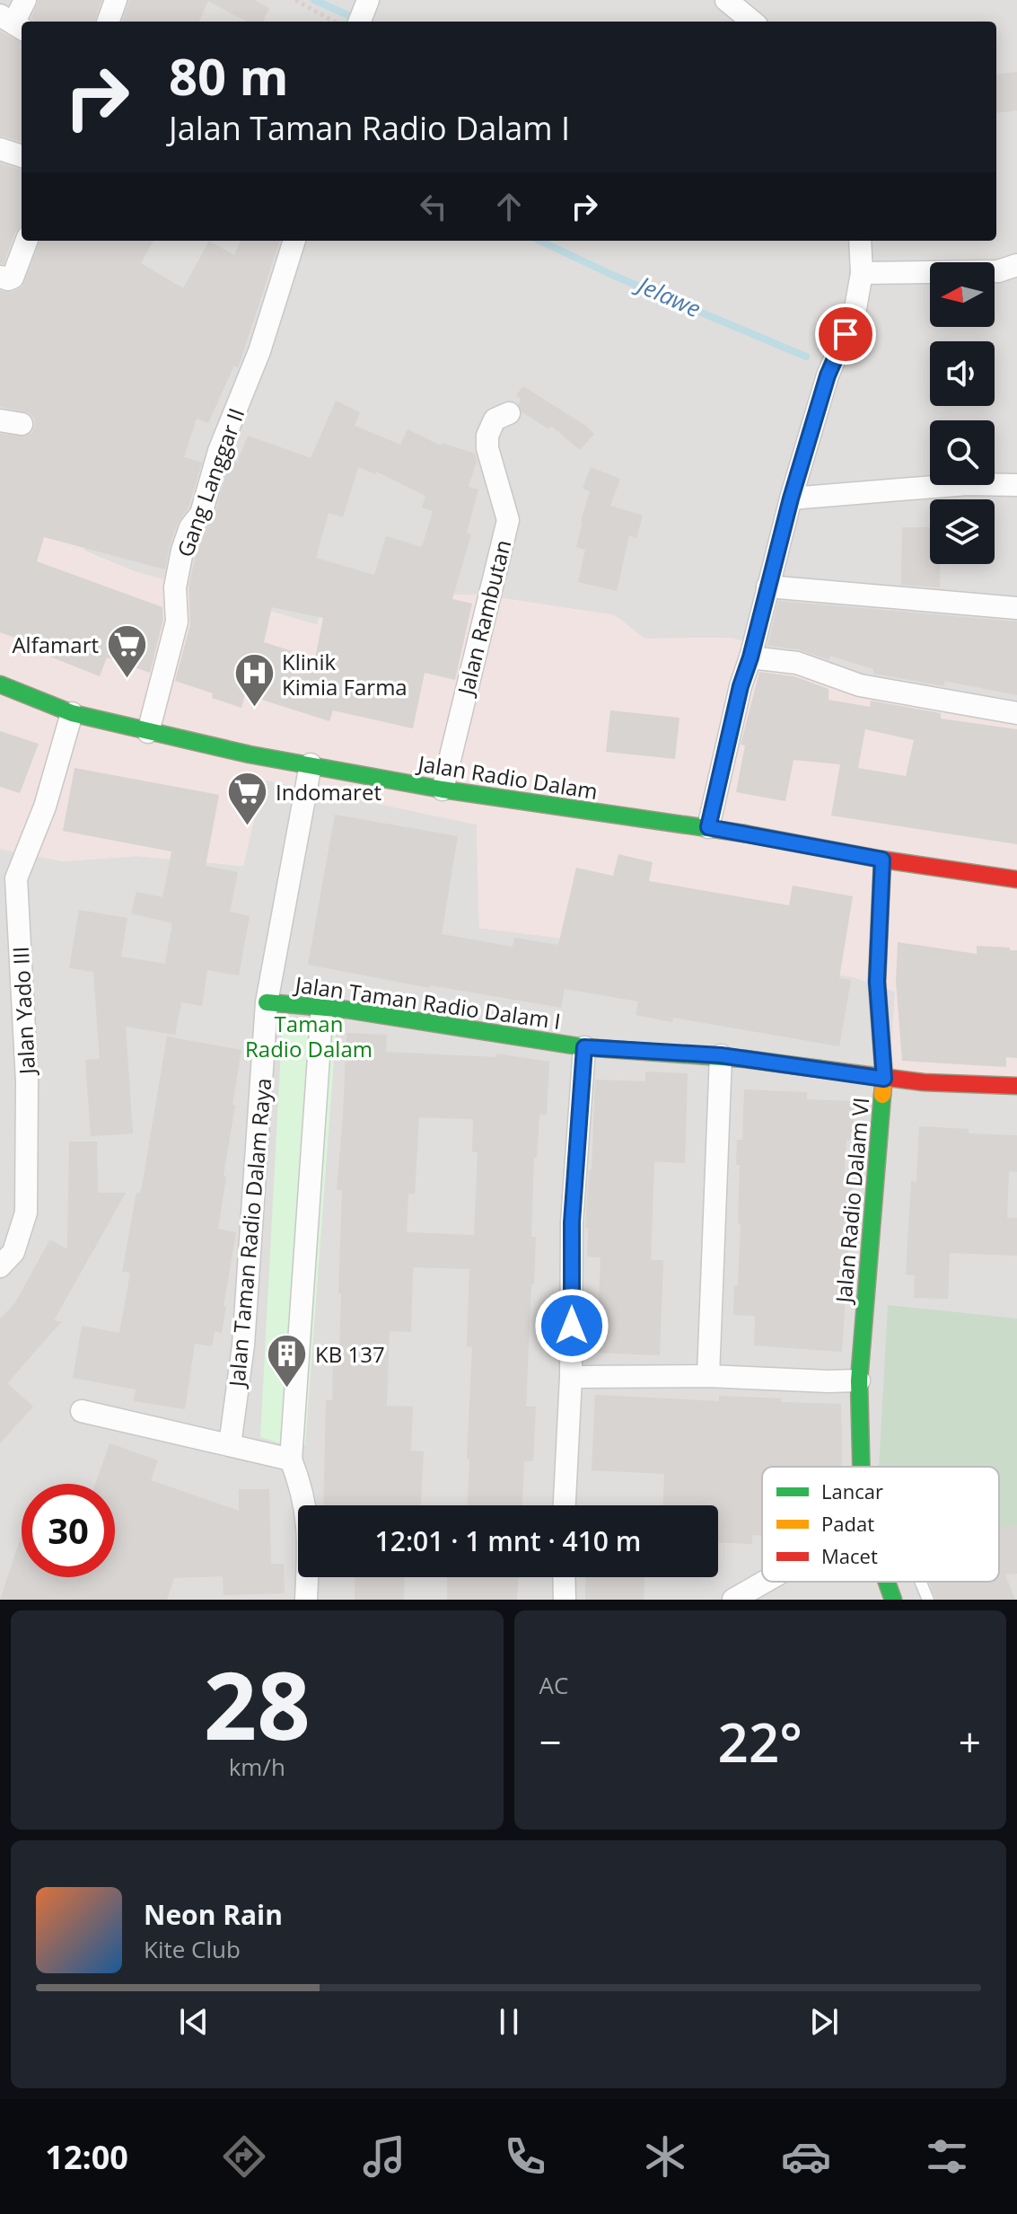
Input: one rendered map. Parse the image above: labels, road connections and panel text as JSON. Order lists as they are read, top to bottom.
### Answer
{
  "streets": {
    "street": [
      "Gang Langgar II",
      "Jalan Rambutan",
      "Jalan Radio Dalam",
      "Jalan Taman Radio Dalam I",
      "Jalan Yado III",
      "Jalan Radio Dalam VI",
      "Jalan Taman Radio Dalam Raya"
    ]
  },
  "crossings": [
    ["Gang Langgar II", "Jalan Radio Dalam"],
    ["Jalan Rambutan", "Jalan Radio Dalam"],
    ["Jalan Radio Dalam", "Jalan Yado III"],
    ["Jalan Radio Dalam", "Jalan Radio Dalam VI"],
    ["Jalan Radio Dalam", "Jalan Taman Radio Dalam Raya"],
    ["Jalan Taman Radio Dalam I", "Jalan Radio Dalam VI"],
    ["Jalan Taman Radio Dalam I", "Jalan Taman Radio Dalam Raya"]
  ],
  "water": ["Jelawe"],
  "parks": ["Taman Radio Dalam"],
  "places": {
    "supermarket": ["Alfamart", "Indomaret"],
    "hospital": ["Klinik Kimia Farma"],
    "building": ["KB 137"]
  },
  "legend": ["Lancar", "Padat", "Macet"],
  "north": "left",
  "page": {
    "turn": ["80 m", "Jalan Taman Radio Dalam I"],
    "limit": "30",
    "trip": "12:01 · 1 mnt · 410 m",
    "tile": [
      ["28", "km/h"],
      "AC"
    ],
    "heat": ["−", "22°", "+"],
    "song": ["Neon Rain", "Kite Club"],
    "tabs": "12:00"
  }
}
